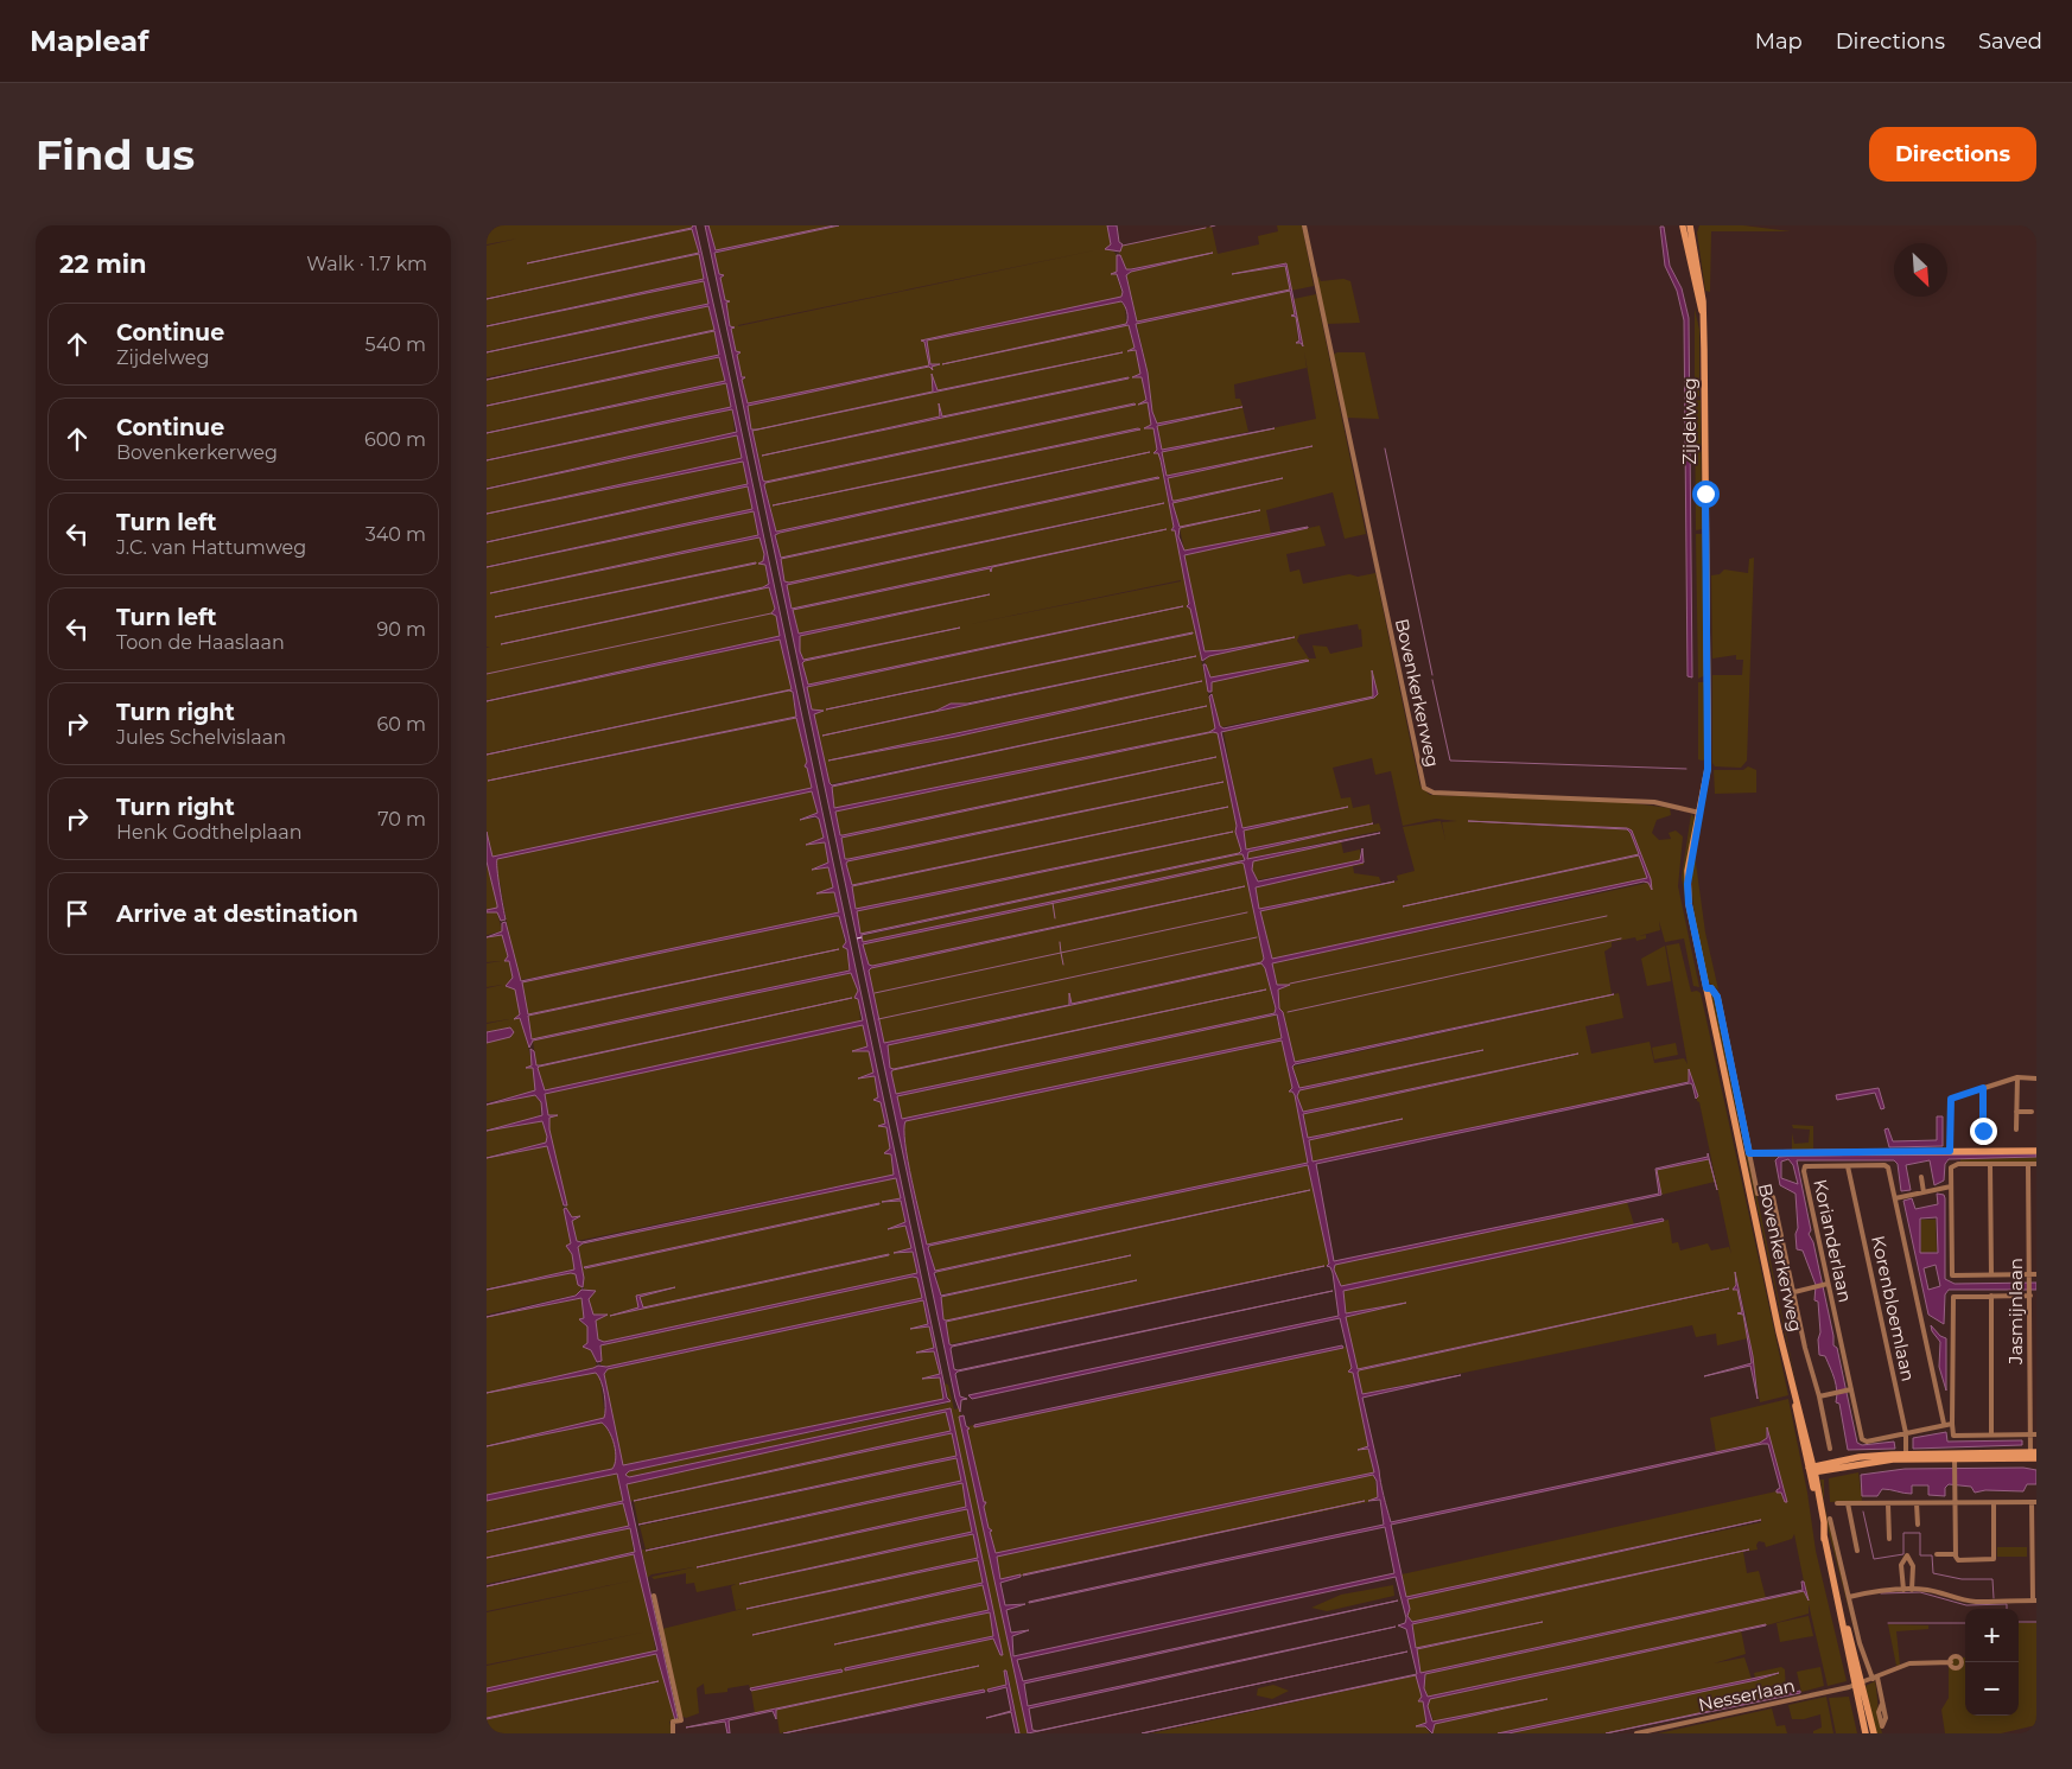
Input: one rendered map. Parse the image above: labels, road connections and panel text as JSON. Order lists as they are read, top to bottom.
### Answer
{
  "streets": {
    "main road": ["Zijdelweg", "Bovenkerkerweg"],
    "street": [
      "Korianderlaan",
      "Korenbloemlaan",
      "Jasmijnlaan",
      "Nesserlaan"
    ]
  },
  "crossings": [
    ["Zijdelweg", "Bovenkerkerweg"],
    ["Bovenkerkerweg", "Nesserlaan"],
    ["Korianderlaan", "Korenbloemlaan"]
  ],
  "north": "bottom right",
  "page": {
    "header": "Mapleaf",
    "nav": ["Map", "Directions", "Saved"],
    "buttons": "Directions",
    "title": "Find us",
    "heading": ["22 min", "Walk · 1.7 km"],
    "list": [
      ["Continue", "Zijdelweg", "540 m"],
      ["Continue", "Bovenkerkerweg", "600 m"],
      ["Turn left", "J.C. van Hattumweg", "340 m"],
      ["Turn left", "Toon de Haaslaan", "90 m"],
      ["Turn right", "Jules Schelvislaan", "60 m"],
      ["Turn right", "Henk Godthelplaan", "70 m"],
      "Arrive at destination"
    ],
    "map_buttons": ["+", "−"]
  }
}
